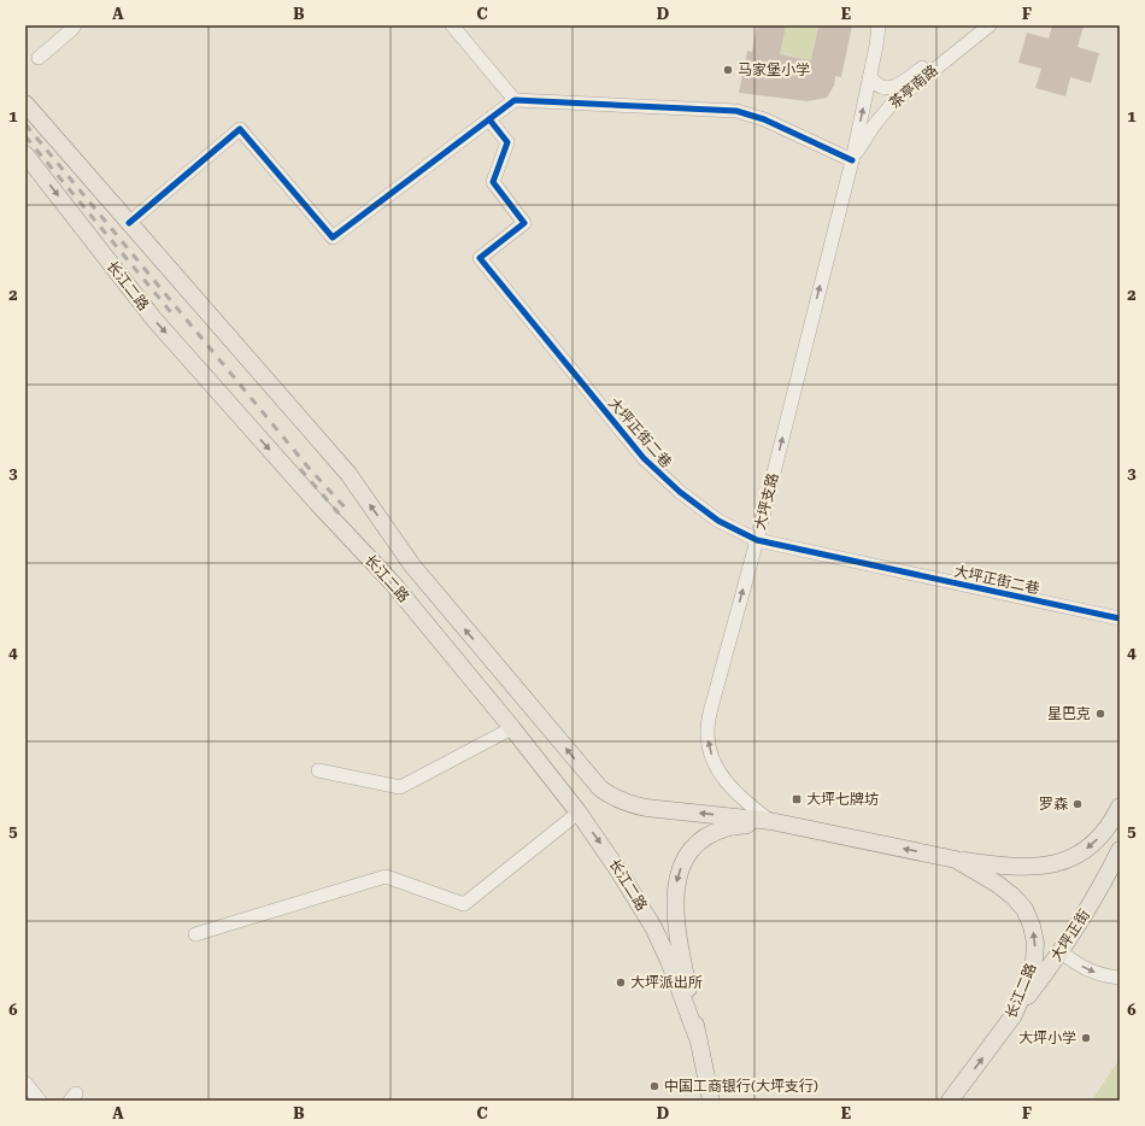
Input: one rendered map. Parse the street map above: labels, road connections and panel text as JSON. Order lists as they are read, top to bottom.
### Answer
{
  "streets": {
    "main road": ["长江二路", "大坪正街"],
    "street": ["茶亭南路", "大坪正街二巷", "大坪支路"]
  },
  "crossings": [
    ["茶亭南路", "大坪支路"],
    ["长江二路", "大坪支路"],
    ["长江二路", "大坪正街"],
    ["大坪正街二巷", "大坪支路"]
  ],
  "one_way": ["大坪支路"],
  "places": {
    "other": [
      "马家堡小学",
      "星巴克",
      "罗森",
      "大坪派出所",
      "大坪小学",
      "中国工商银行(大坪支行)"
    ],
    "transit": ["大坪七牌坊"]
  },
  "grid": {
    "columns": [
      "A",
      "B",
      "C",
      "D",
      "E",
      "F"
    ],
    "rows": [
      "1",
      "2",
      "3",
      "4",
      "5",
      "6"
    ]
  }
}
